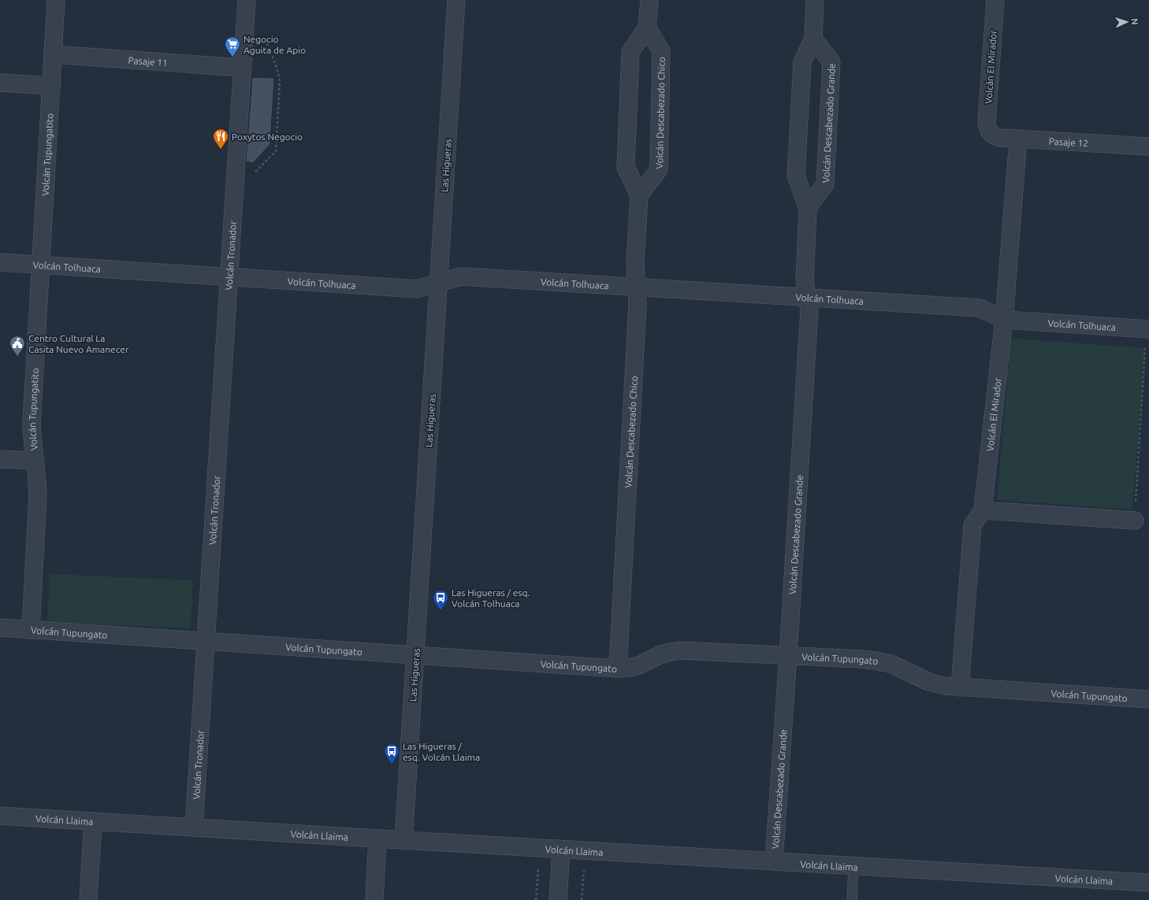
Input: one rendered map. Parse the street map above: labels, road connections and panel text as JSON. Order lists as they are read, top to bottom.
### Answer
{
  "streets": {
    "street": [
      "Pasaje 11",
      "Volcán El Mirador",
      "Volcán Descabezado Chico",
      "Volcán Descabezado Grande",
      "Pasaje 12",
      "Volcán Tupungatito",
      "Las Higueras",
      "Volcán Tronador",
      "Volcán Tolhuaca",
      "Volcán Tupungato",
      "Volcán Llaima"
    ]
  },
  "crossings": [
    ["Pasaje 11", "Volcán Tupungatito"],
    ["Pasaje 11", "Volcán Tronador"],
    ["Volcán El Mirador", "Pasaje 12"],
    ["Volcán El Mirador", "Volcán Tolhuaca"],
    ["Volcán El Mirador", "Volcán Tupungato"],
    ["Volcán Descabezado Chico", "Volcán Tolhuaca"],
    ["Volcán Descabezado Chico", "Volcán Tupungato"],
    ["Volcán Descabezado Grande", "Volcán Tolhuaca"],
    ["Volcán Descabezado Grande", "Volcán Tupungato"],
    ["Volcán Descabezado Grande", "Volcán Llaima"],
    ["Volcán Tupungatito", "Volcán Tolhuaca"],
    ["Volcán Tupungatito", "Volcán Tupungato"],
    ["Las Higueras", "Volcán Tolhuaca"],
    ["Las Higueras", "Volcán Tupungato"],
    ["Las Higueras", "Volcán Llaima"],
    ["Volcán Tronador", "Volcán Tolhuaca"],
    ["Volcán Tronador", "Volcán Tupungato"],
    ["Volcán Tronador", "Volcán Llaima"]
  ],
  "places": {
    "supermarket": ["Negocio Aguita de Apio"],
    "restaurant": ["Poxytos Negocio"],
    "public building": ["Centro Cultural La Casita Nuevo Amanecer"],
    "bus stop": ["Las Higueras / esq. Volcán Tolhuaca", "Las Higueras / esq. Volcán Llaima"]
  },
  "north": "right"
}
